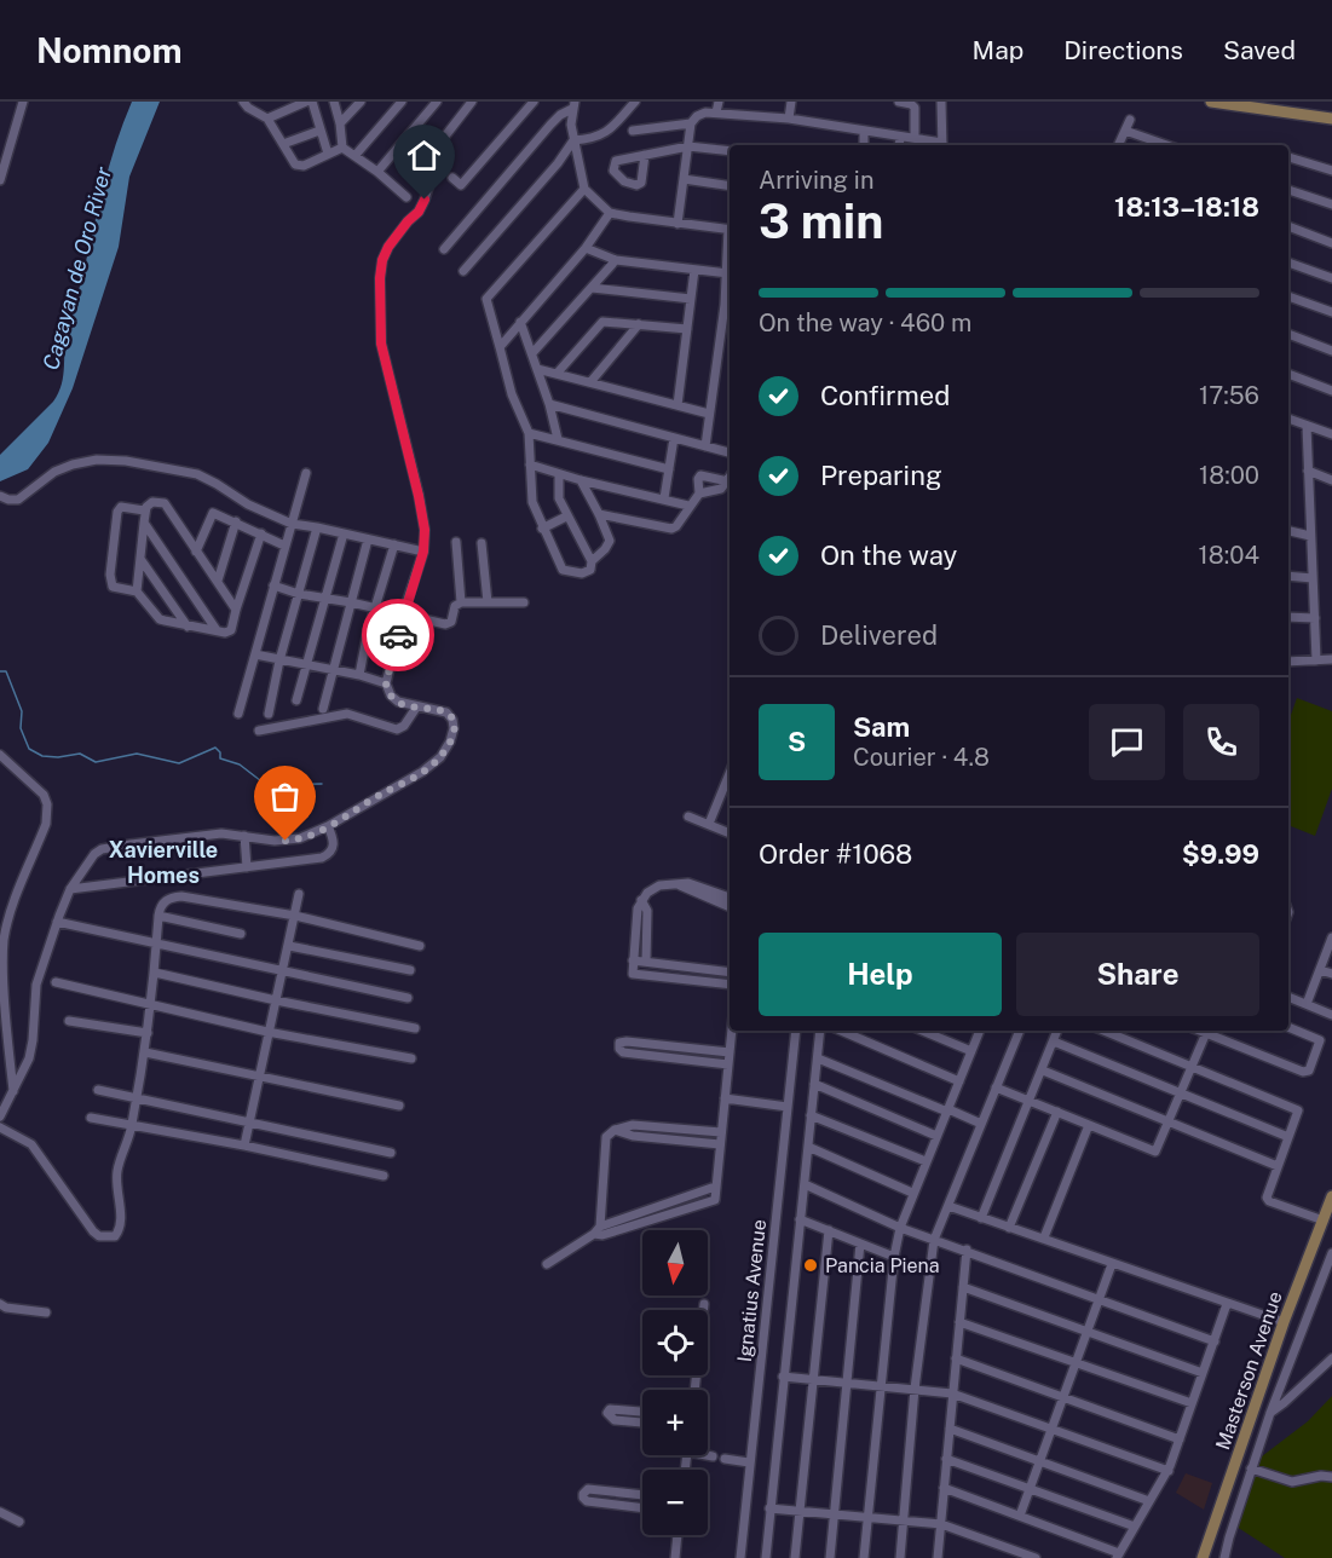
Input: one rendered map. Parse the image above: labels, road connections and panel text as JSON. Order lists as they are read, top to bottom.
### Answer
{
  "streets": {
    "main road": ["Masterson Avenue"],
    "street": ["Ignatius Avenue"]
  },
  "districts": ["Xavierville Homes"],
  "water": ["Cagayan de Oro River"],
  "places": ["Pancia Piena"],
  "north": "bottom",
  "page": {
    "header": "Nomnom",
    "nav": ["Map", "Directions", "Saved"],
    "heading": ["3 min", "Arriving in", "18:13–18:18"],
    "panel": [
      "Sam",
      "Courier · 4.8",
      "Order #1068",
      "$9.99"
    ],
    "bar": "On the way · 460 m",
    "list": [
      ["Confirmed", "17:56"],
      ["Preparing", "18:00"],
      ["On the way", "18:04"],
      "Delivered"
    ],
    "round": "S",
    "buttons": ["Help", "Share"],
    "map_buttons": ["+", "−"]
  }
}
